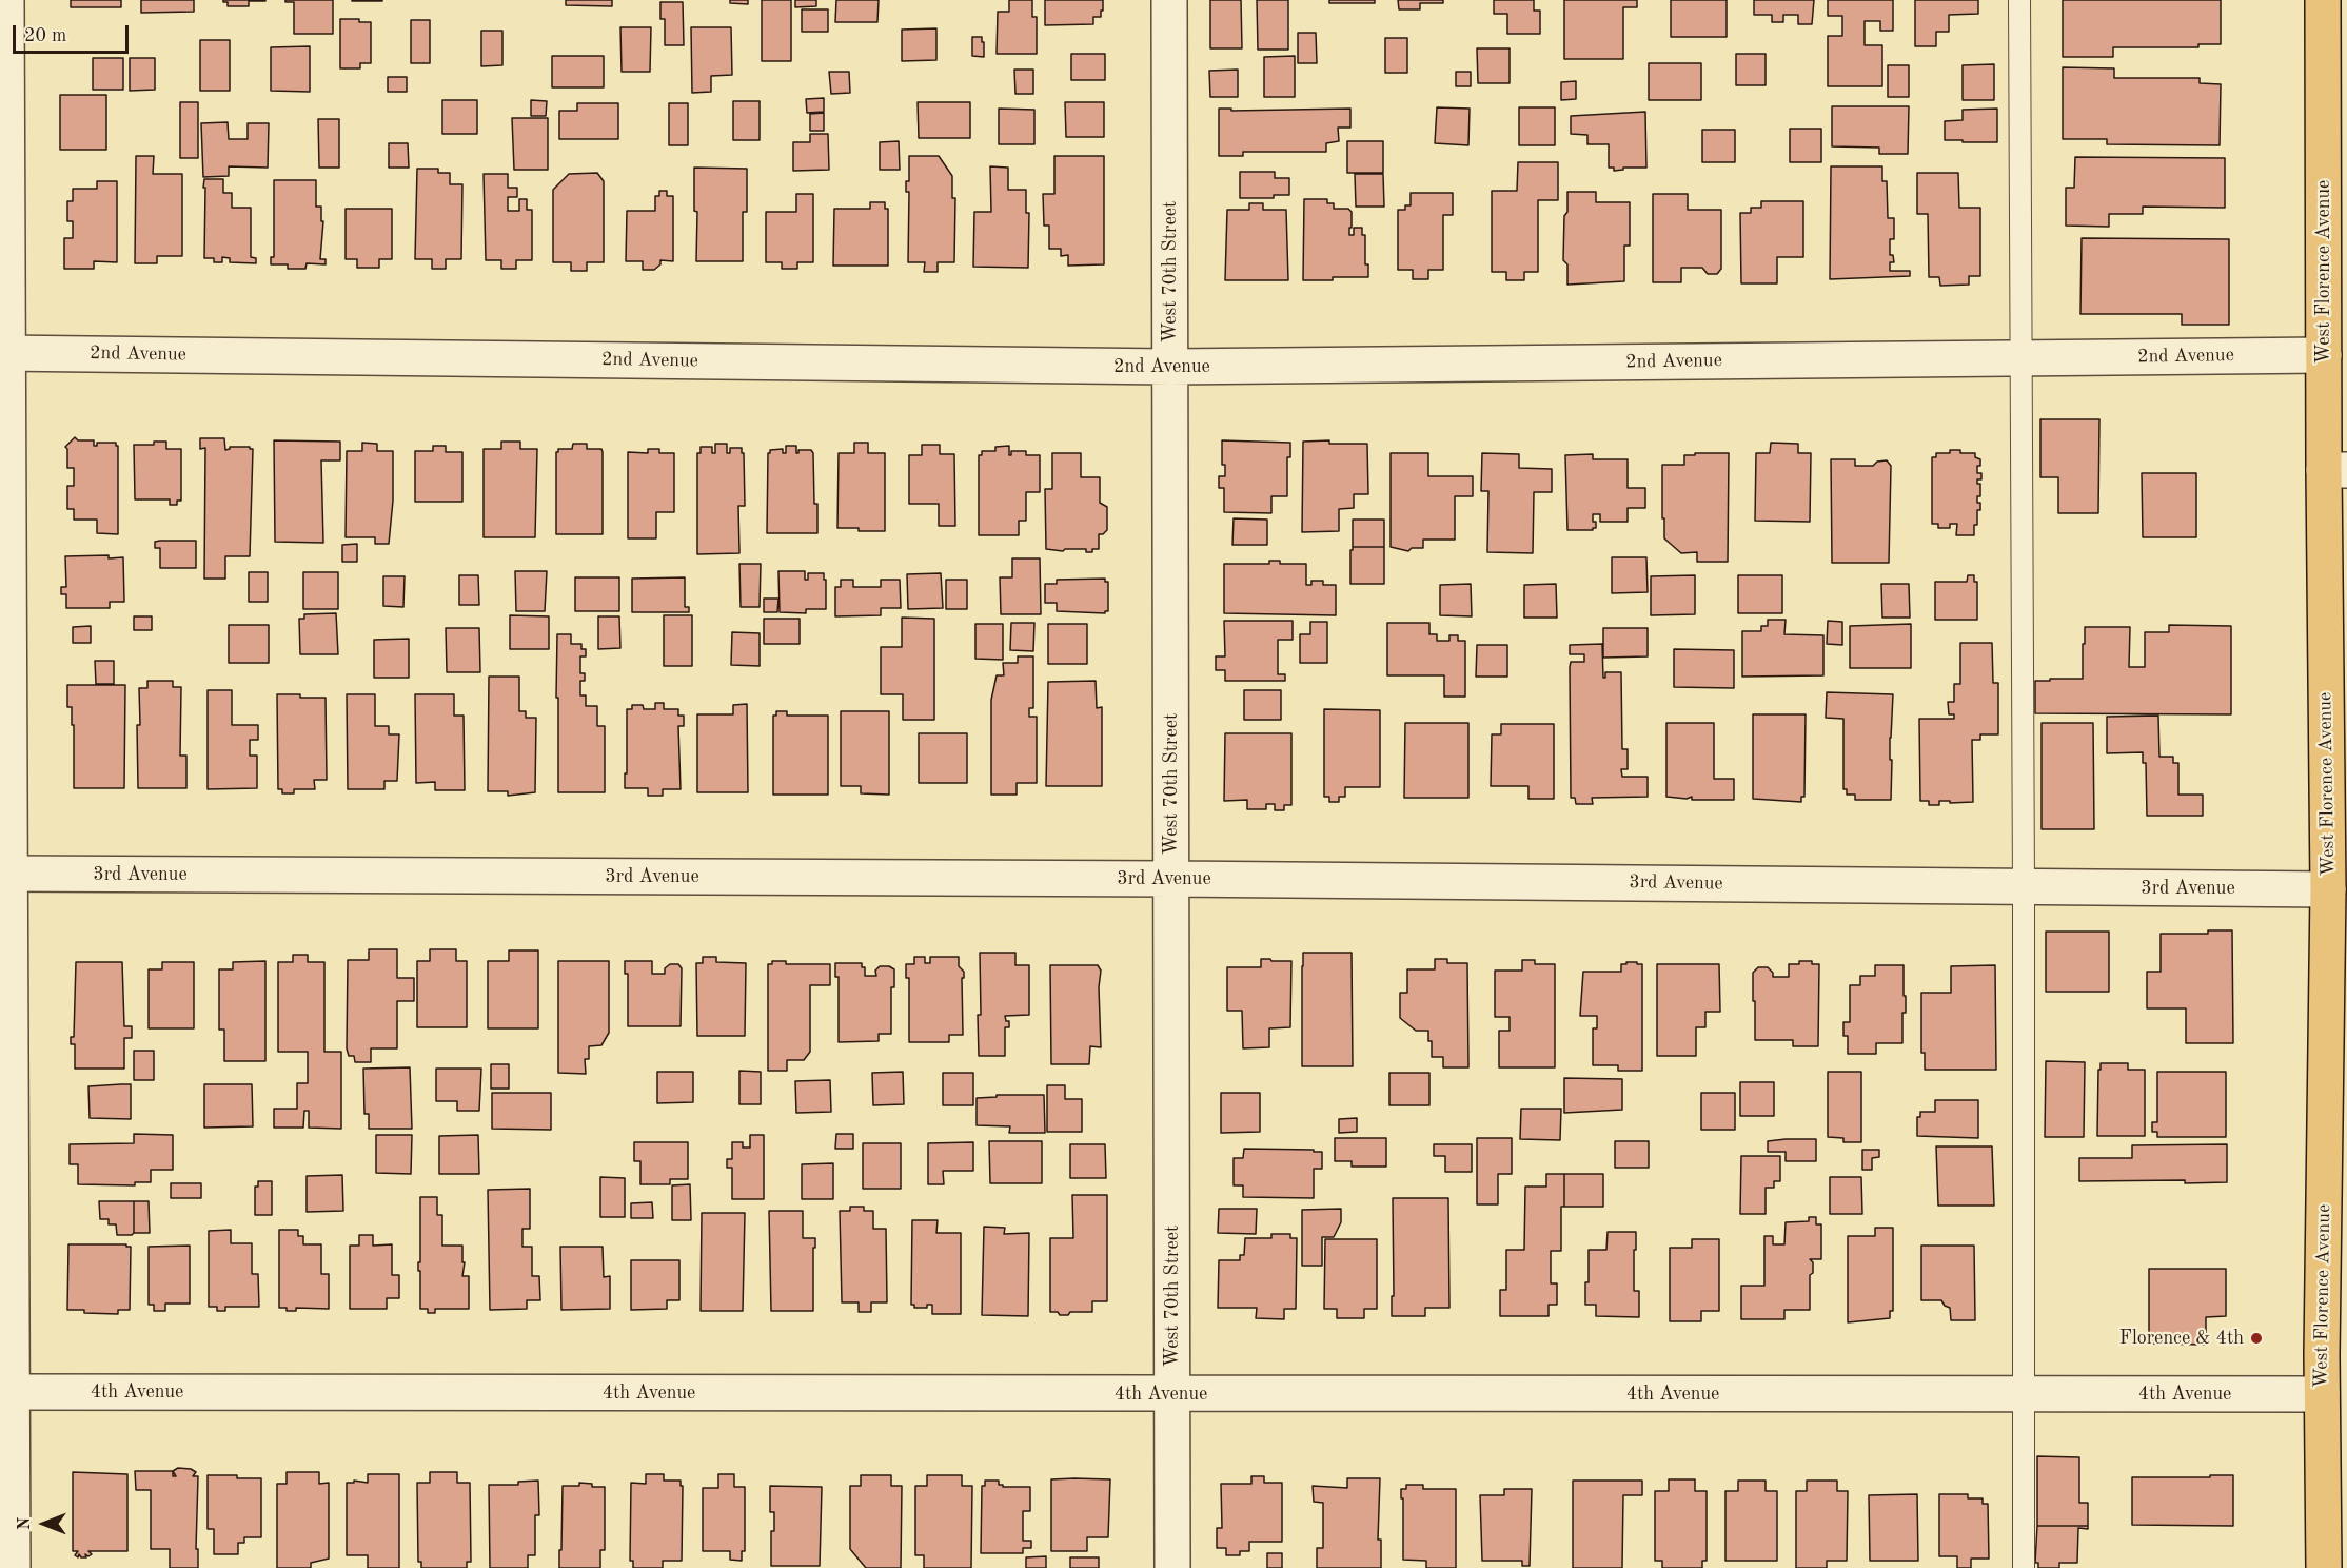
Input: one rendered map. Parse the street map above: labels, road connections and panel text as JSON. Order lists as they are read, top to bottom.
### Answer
{
  "streets": {
    "main road": ["West Florence Avenue"],
    "street": [
      "West 70th Street",
      "2nd Avenue",
      "3rd Avenue",
      "4th Avenue"
    ]
  },
  "crossings": [
    ["West 70th Street", "2nd Avenue"],
    ["West 70th Street", "3rd Avenue"],
    ["West 70th Street", "4th Avenue"],
    ["West Florence Avenue", "2nd Avenue"],
    ["West Florence Avenue", "3rd Avenue"],
    ["West Florence Avenue", "4th Avenue"]
  ],
  "places": ["Florence & 4th"],
  "scale_bar": "20 m",
  "north": "left"
}
